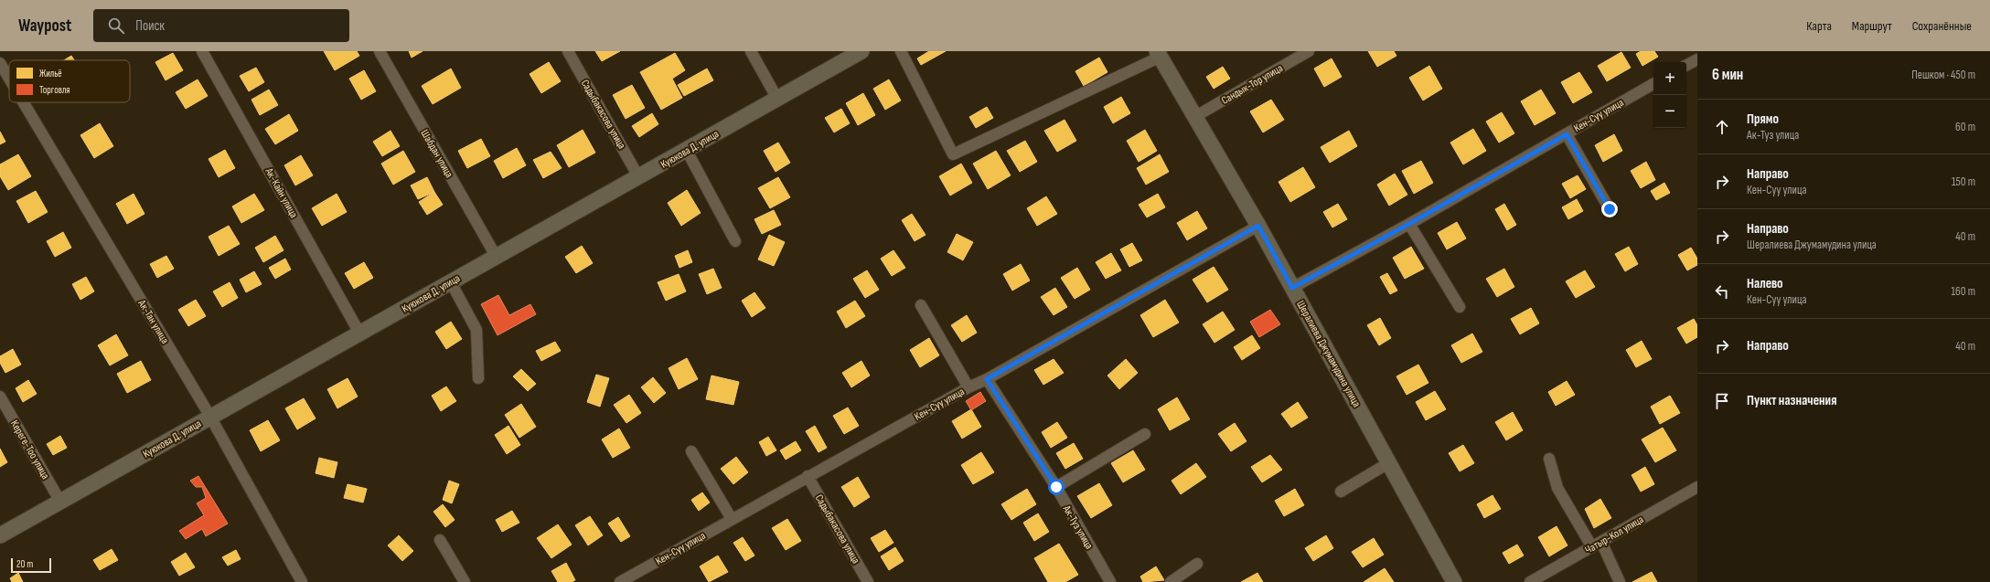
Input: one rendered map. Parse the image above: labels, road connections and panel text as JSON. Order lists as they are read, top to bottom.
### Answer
{
  "streets": {
    "street": [
      "Сандык-Тор улица",
      "Садыбакасова улица",
      "Кен-Суу улица",
      "Куюкова Д. улица",
      "Шабдан улица",
      "Ак-Кайн улица",
      "Ак-Тан улица",
      "Шералиева Джумамудина улица",
      "Кереге-Тоо улица",
      "Ак-Туз улица",
      "Чатыр-Кол улица"
    ]
  },
  "crossings": [
    ["Сандык-Тор улица", "Шералиева Джумамудина улица"],
    ["Садыбакасова улица", "Кен-Суу улица"],
    ["Садыбакасова улица", "Куюкова Д. улица"],
    ["Кен-Суу улица", "Шералиева Джумамудина улица"],
    ["Кен-Суу улица", "Ак-Туз улица"],
    ["Куюкова Д. улица", "Шабдан улица"],
    ["Куюкова Д. улица", "Ак-Кайн улица"],
    ["Куюкова Д. улица", "Ак-Тан улица"],
    ["Куюкова Д. улица", "Кереге-Тоо улица"]
  ],
  "legend": ["Жильё", "Торговля"],
  "scale_bar": "20 m",
  "page": {
    "header": "Waypost",
    "search": "Поиск",
    "nav": ["Карта", "Маршрут", "Сохранённые"],
    "heading": ["6 мин", "Пешком · 450 m"],
    "map_buttons": ["+", "−"],
    "list": [
      ["Прямо", "Ак-Туз улица", "60 m"],
      ["Направо", "Кен-Суу улица", "150 m"],
      ["Направо", "Шералиева Джумамудина улица", "40 m"],
      ["Налево", "Кен-Суу улица", "160 m"],
      ["Направо", "40 m"],
      "Пункт назначения"
    ],
    "scale": "20 m"
  }
}
